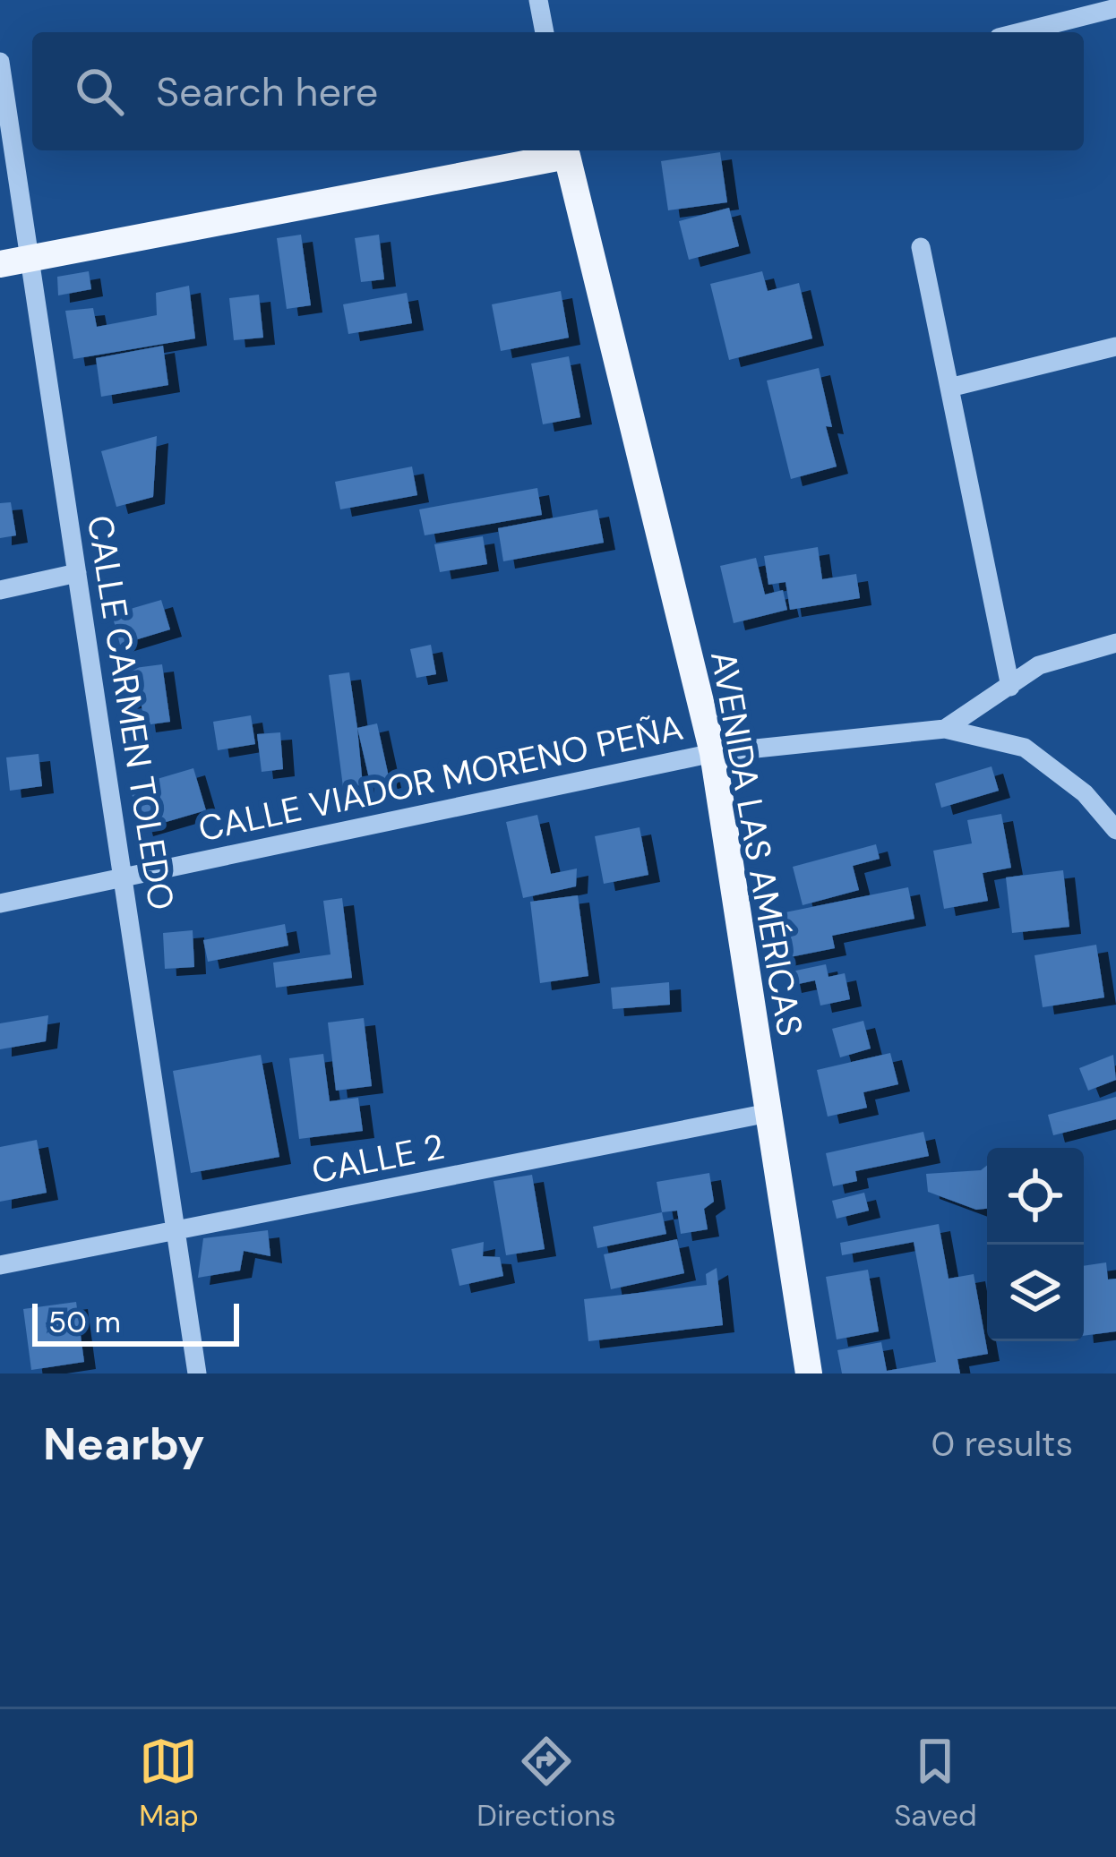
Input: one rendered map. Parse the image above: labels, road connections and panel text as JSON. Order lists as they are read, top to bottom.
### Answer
{
  "streets": {
    "main road": ["AVENIDA LAS AMÉRICAS"],
    "street": ["CALLE CARMEN TOLEDO", "CALLE VIADOR MORENO PEÑA", "CALLE 2"]
  },
  "crossings": [
    ["CALLE CARMEN TOLEDO", "CALLE VIADOR MORENO PEÑA"],
    ["CALLE CARMEN TOLEDO", "CALLE 2"],
    ["CALLE VIADOR MORENO PEÑA", "AVENIDA LAS AMÉRICAS"],
    ["AVENIDA LAS AMÉRICAS", "CALLE 2"]
  ],
  "scale_bar": "50 m",
  "page": {
    "search": "Search here",
    "scale": "50 m",
    "heading": ["Nearby", "0 results"],
    "nav": ["Map", "Directions", "Saved"]
  }
}
